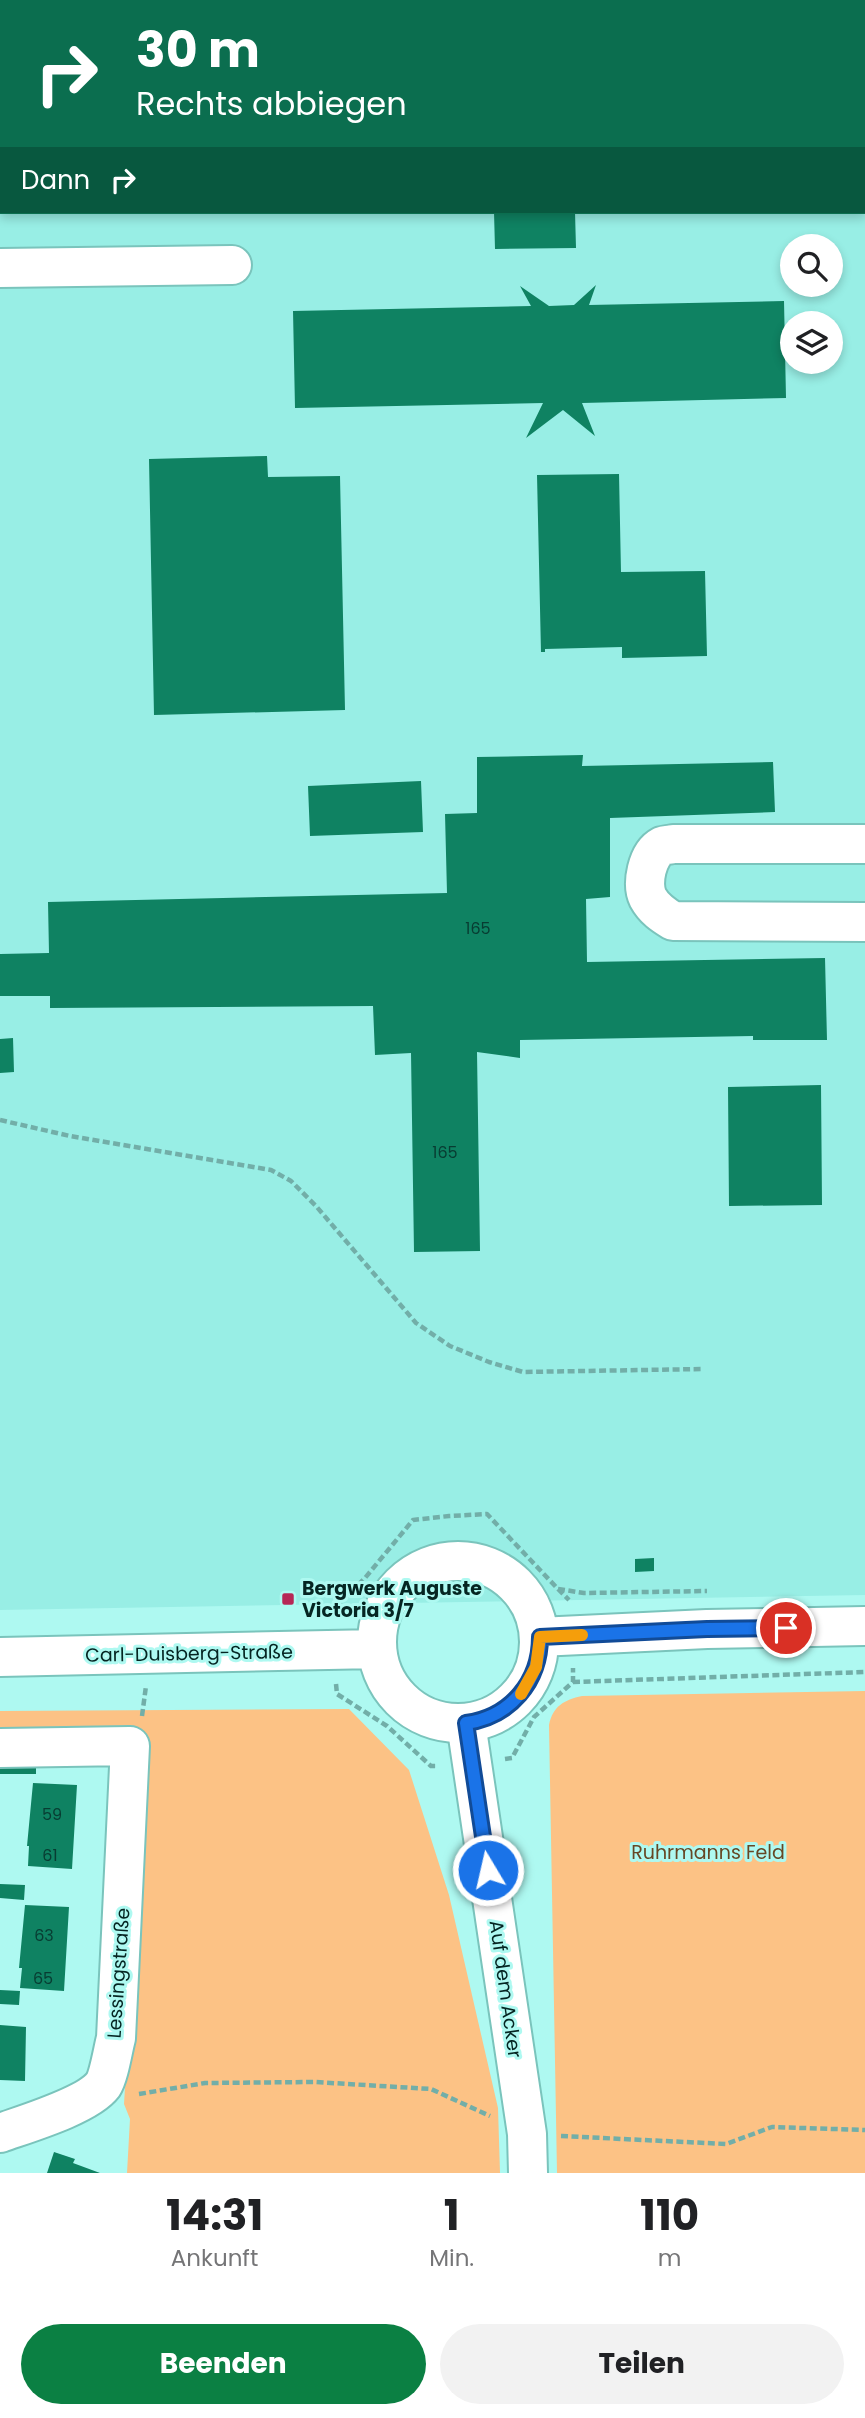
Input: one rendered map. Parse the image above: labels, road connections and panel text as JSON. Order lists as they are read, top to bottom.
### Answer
{
  "streets": {
    "main road": ["Carl-Duisberg-Straße", "Lessingstraße", "Auf dem Acker"]
  },
  "crossings": [
    ["Carl-Duisberg-Straße", "Auf dem Acker"]
  ],
  "parks": ["Ruhrmanns Feld"],
  "places": {
    "transit": ["Bergwerk Auguste Victoria 3/7"]
  },
  "house_numbers": [
    "165",
    "165",
    "59",
    "61",
    "63",
    "65"
  ],
  "page": {
    "turn": ["30 m", "Rechts abbiegen"],
    "then": "Dann",
    "eta": [
      "14:31",
      "Ankunft",
      "1",
      "Min.",
      "110",
      "m"
    ],
    "buttons": ["Beenden", "Teilen"]
  }
}
